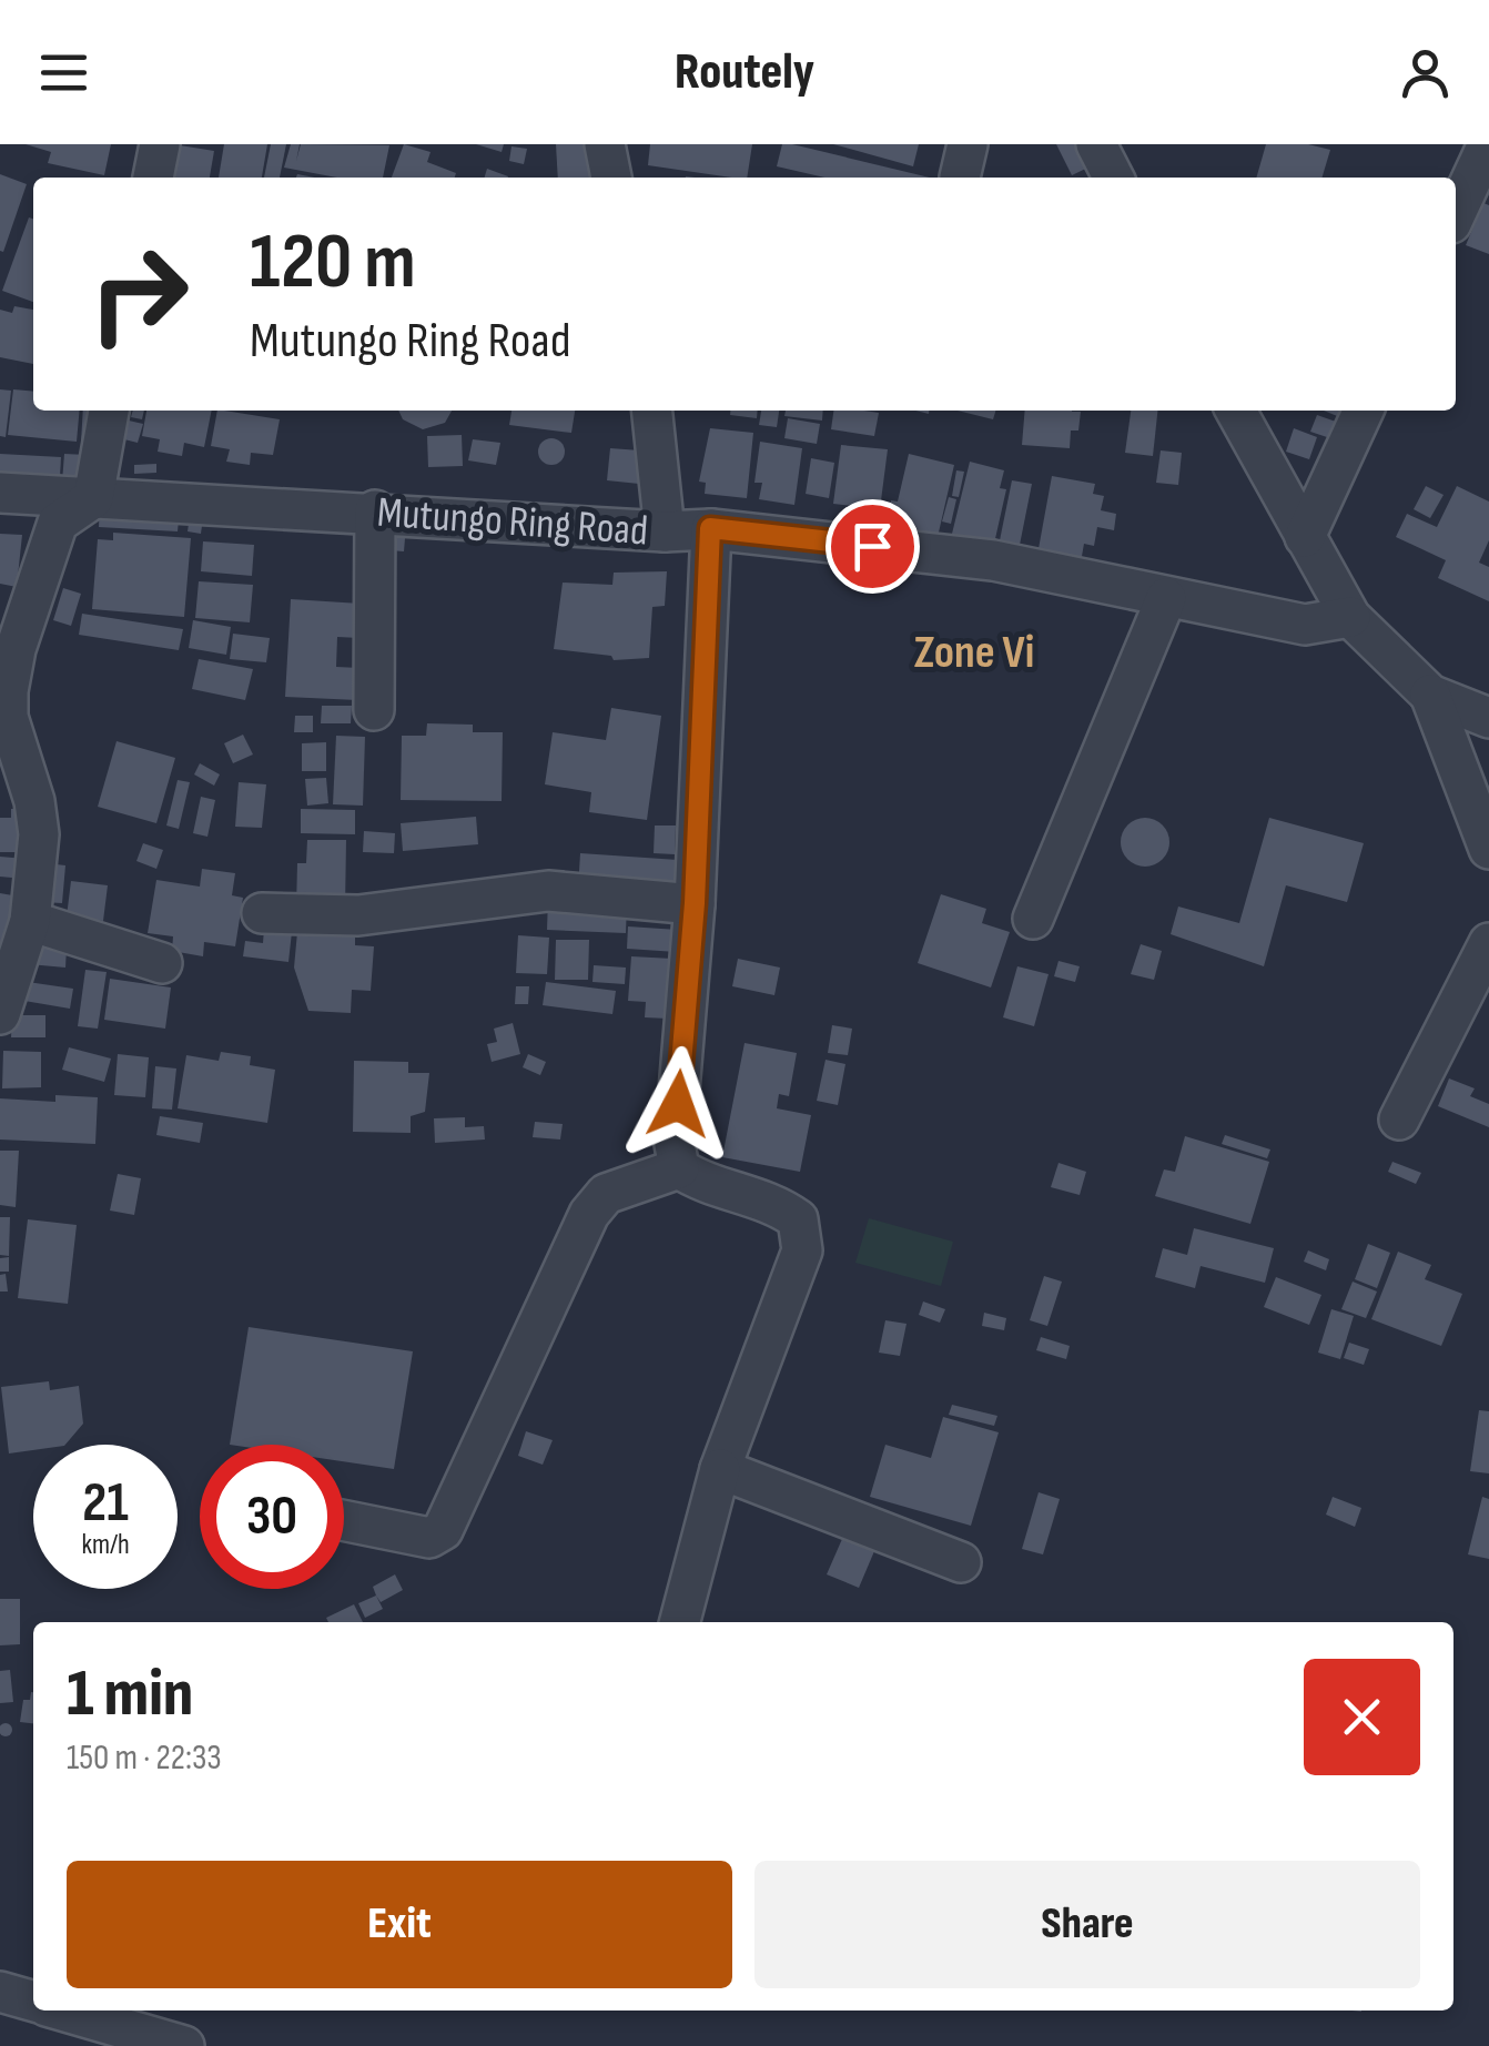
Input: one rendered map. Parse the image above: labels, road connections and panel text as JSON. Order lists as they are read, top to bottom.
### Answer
{
  "streets": {
    "street": ["Mutungo Ring Road"]
  },
  "districts": ["Zone Vi"],
  "page": {
    "header": "Routely",
    "turn": ["120 m", "Mutungo Ring Road"],
    "speed": "21 km/h",
    "limit": "30",
    "heading": ["1 min", "150 m · 22:33"],
    "buttons": ["Exit", "Share"]
  }
}
